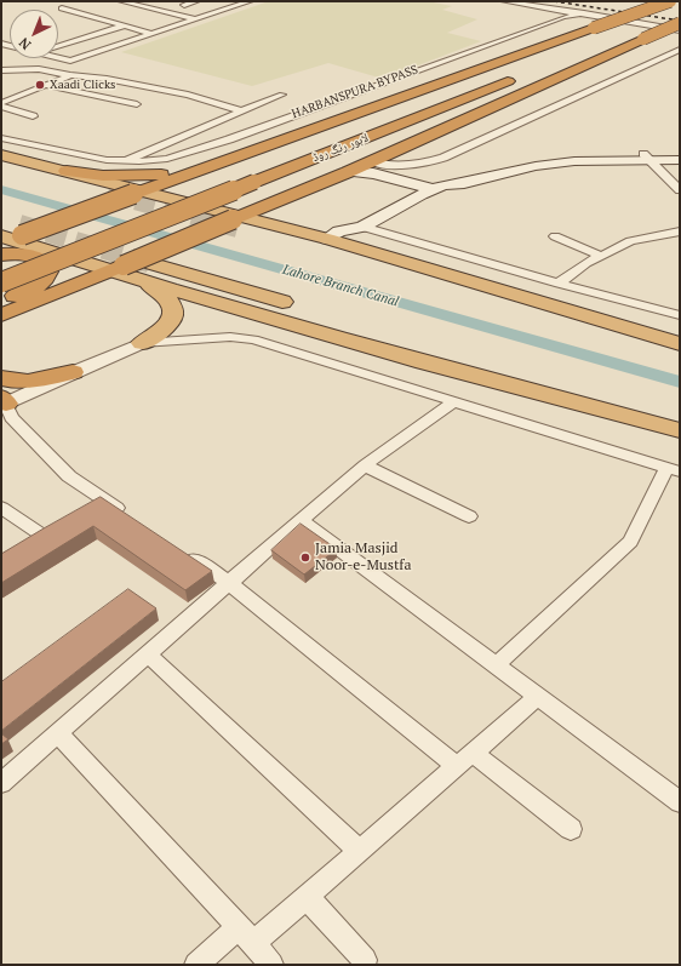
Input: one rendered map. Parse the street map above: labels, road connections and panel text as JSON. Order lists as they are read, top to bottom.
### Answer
{
  "streets": {
    "highway": ["لاہور رنگ روڈ"],
    "street": ["HARBANSPURA BYPASS"]
  },
  "water": ["Lahore Branch Canal"],
  "places": ["Xaadi Clicks", "Jamia Masjid Noor-e-Mustfa"],
  "north": "bottom left"
}
